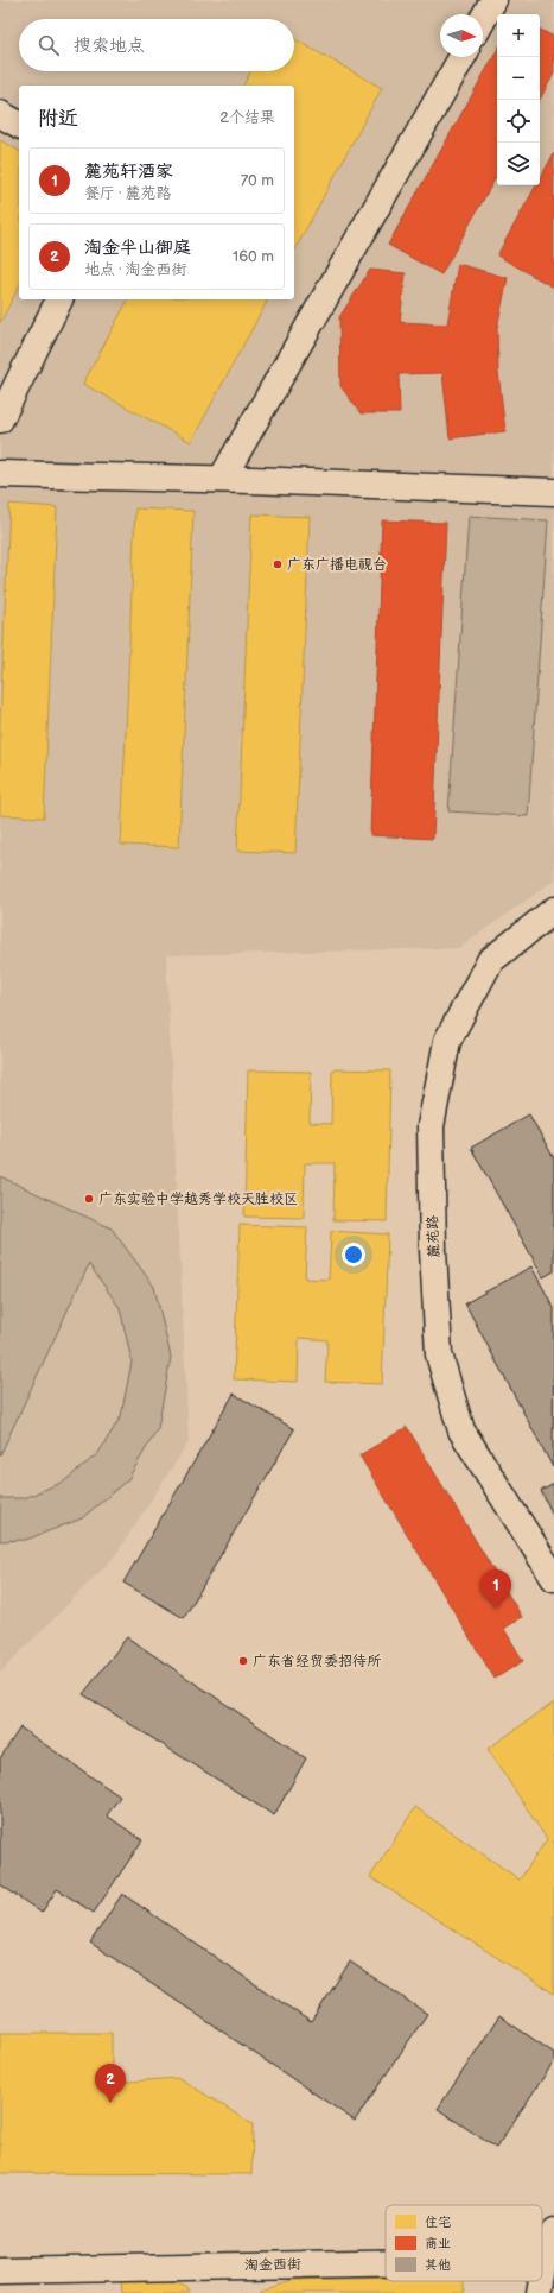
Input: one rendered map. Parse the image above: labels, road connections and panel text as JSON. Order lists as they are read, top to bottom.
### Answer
{
  "streets": {
    "street": ["麓苑路", "淘金西街"]
  },
  "places": ["广东广播电视台", "广东实验中学越秀学校天胜校区", "广东省经贸委招待所"],
  "legend": ["住宅", "商业", "其他"],
  "north": "right",
  "page": {
    "map_buttons": ["+", "−"],
    "search": "搜索地点",
    "heading": ["附近", "2个结果"],
    "list": [
      {
        "mark": "1",
        "name": "麓苑轩酒家",
        "note": "餐厅 · 麓苑路",
        "value": "70 m"
      },
      {
        "mark": "2",
        "name": "淘金半山御庭",
        "note": "地点 · 淘金西街",
        "value": "160 m"
      }
    ],
    "pins": ["1", "2"]
  }
}
